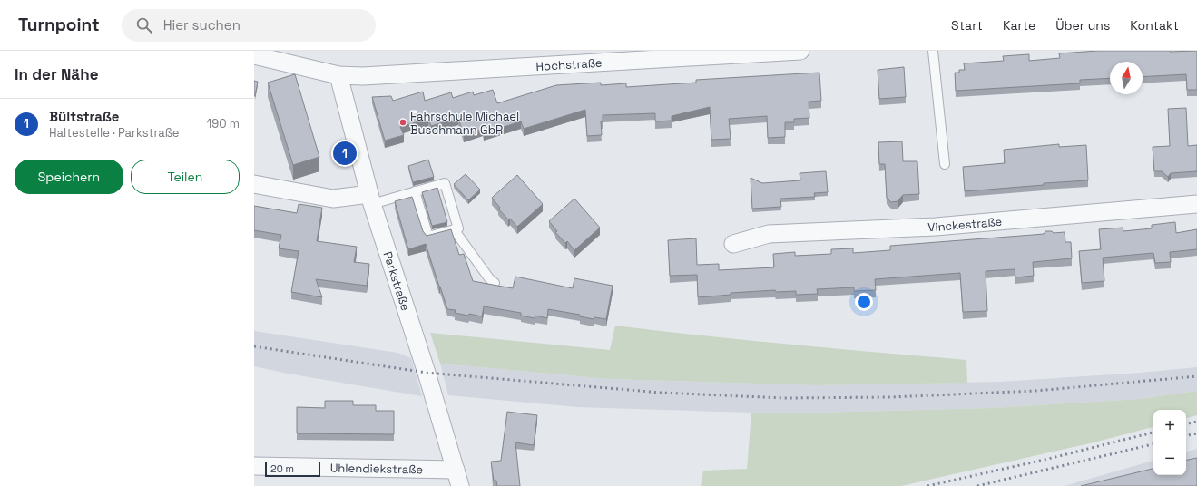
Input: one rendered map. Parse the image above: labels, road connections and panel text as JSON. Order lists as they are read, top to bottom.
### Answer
{
  "streets": {
    "street": [
      "Hochstraße",
      "Vinckestraße",
      "Parkstraße",
      "Uhlendiekstraße"
    ]
  },
  "crossings": [
    ["Hochstraße", "Parkstraße"],
    ["Parkstraße", "Uhlendiekstraße"]
  ],
  "places": ["Fahrschule Michael Buschmann GbR"],
  "scale_bar": "20 m",
  "north": "top",
  "page": {
    "header": "Turnpoint",
    "search": "Hier suchen",
    "nav": [
      "Start",
      "Karte",
      "Über uns",
      "Kontakt"
    ],
    "heading": "In der Nähe",
    "list": [
      {
        "mark": "1",
        "name": "Bültstraße",
        "note": "Haltestelle · Parkstraße",
        "value": "190 m"
      }
    ],
    "pins": "1",
    "buttons": ["Speichern", "Teilen"],
    "map_buttons": ["+", "−"],
    "scale": "20 m"
  }
}
